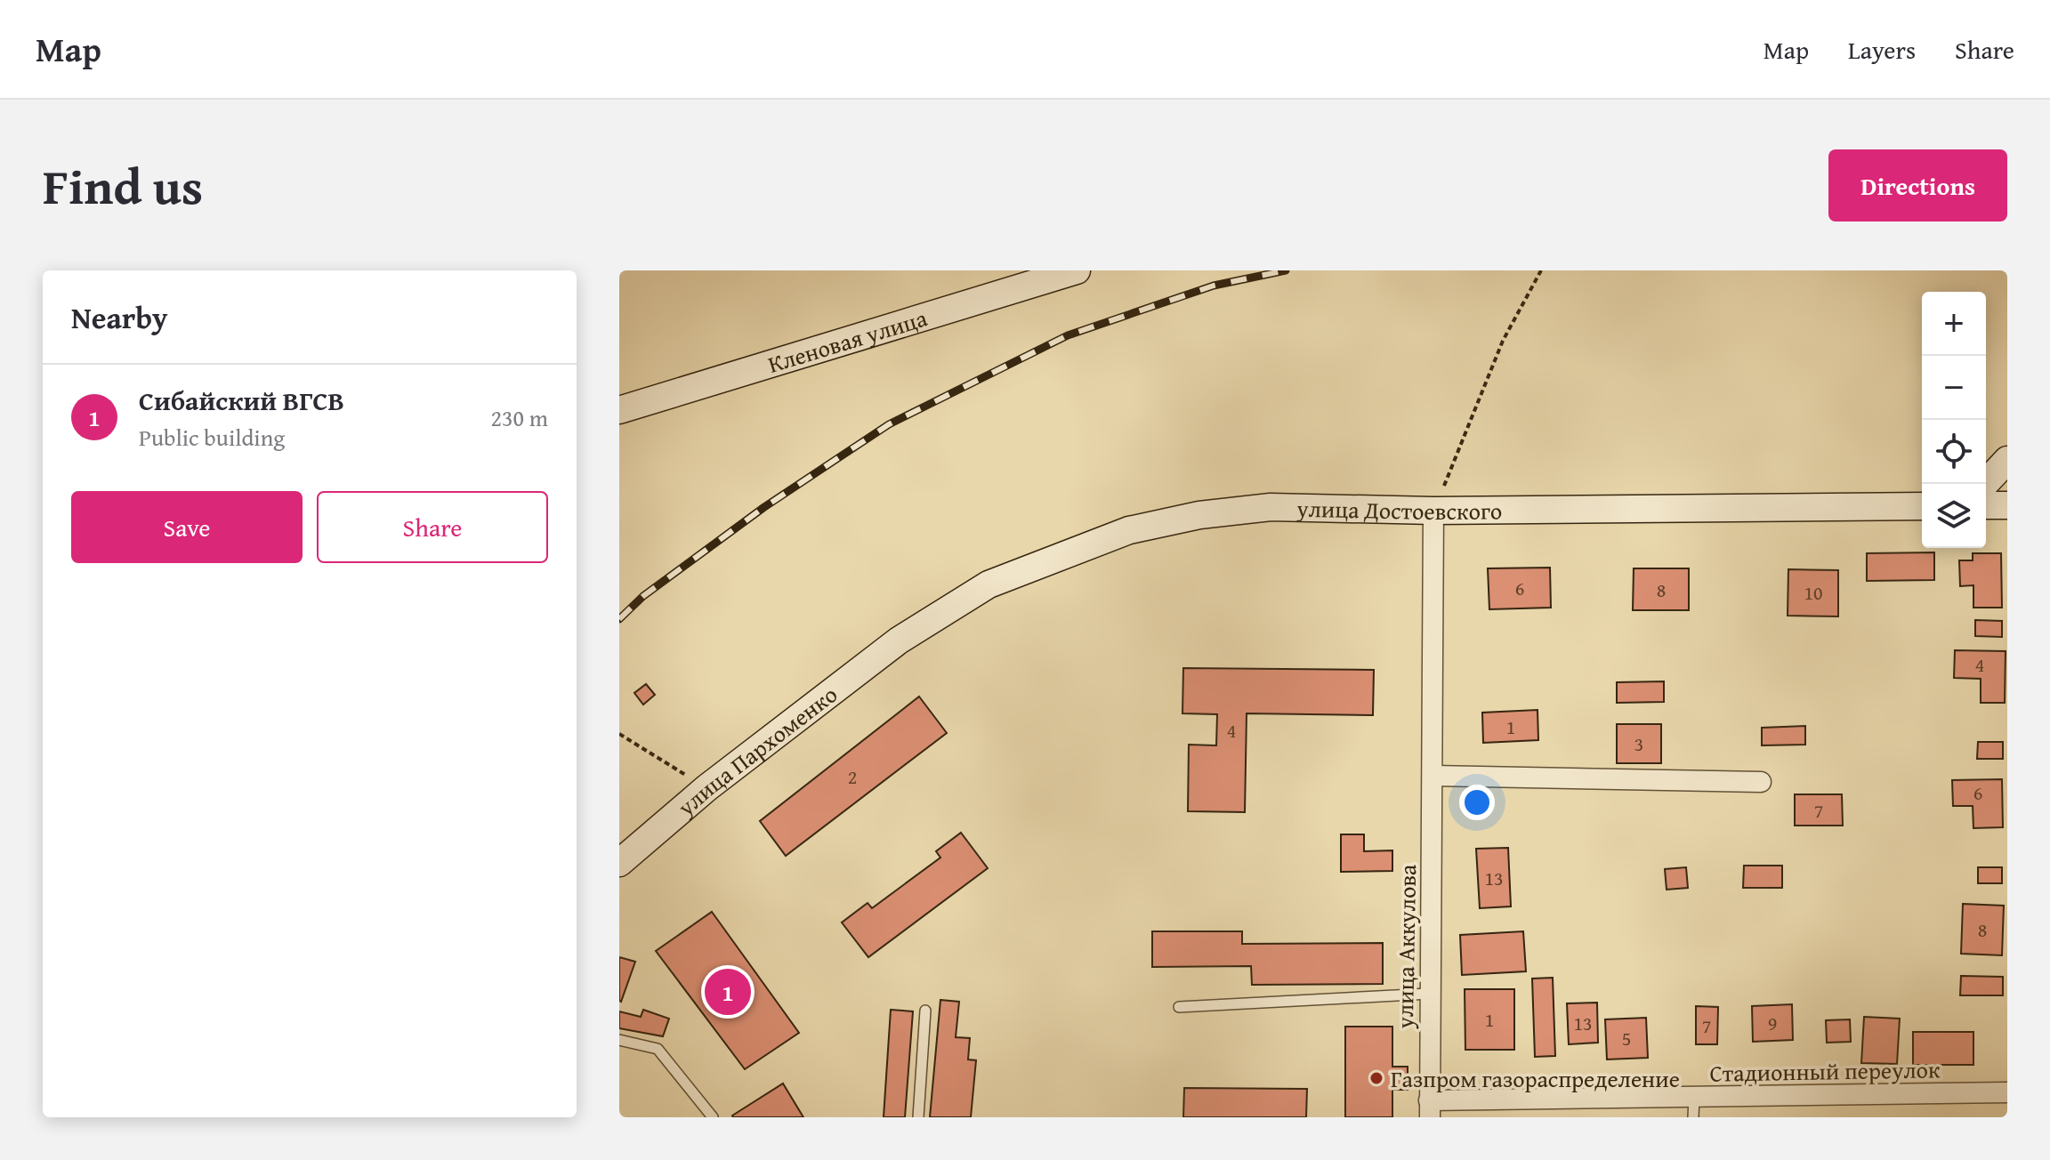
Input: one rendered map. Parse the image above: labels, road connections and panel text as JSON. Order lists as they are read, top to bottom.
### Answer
{
  "streets": {
    "main road": ["Кленовая улица", "улица Достоевского", "улица Пархоменко"],
    "street": ["улица Аккулова", "Стадионный переулок"]
  },
  "crossings": [
    ["улица Достоевского", "улица Пархоменко"],
    ["улица Достоевского", "улица Аккулова"],
    ["улица Аккулова", "Стадионный переулок"]
  ],
  "places": ["Газпром газораспределение"],
  "house_numbers": [
    "6",
    "8",
    "10",
    "4",
    "1",
    "4",
    "3",
    "2",
    "6",
    "7",
    "13",
    "8",
    "1",
    "13",
    "9",
    "7",
    "5"
  ],
  "page": {
    "header": "Map",
    "nav": ["Map", "Layers", "Share"],
    "title": "Find us",
    "buttons": [
      "Directions",
      ["Save", "Share"]
    ],
    "heading": "Nearby",
    "map_buttons": ["+", "−"],
    "list": [
      {
        "mark": "1",
        "name": "Сибайский ВГСВ",
        "note": "Public building",
        "value": "230 m"
      }
    ],
    "pins": "1"
  }
}
